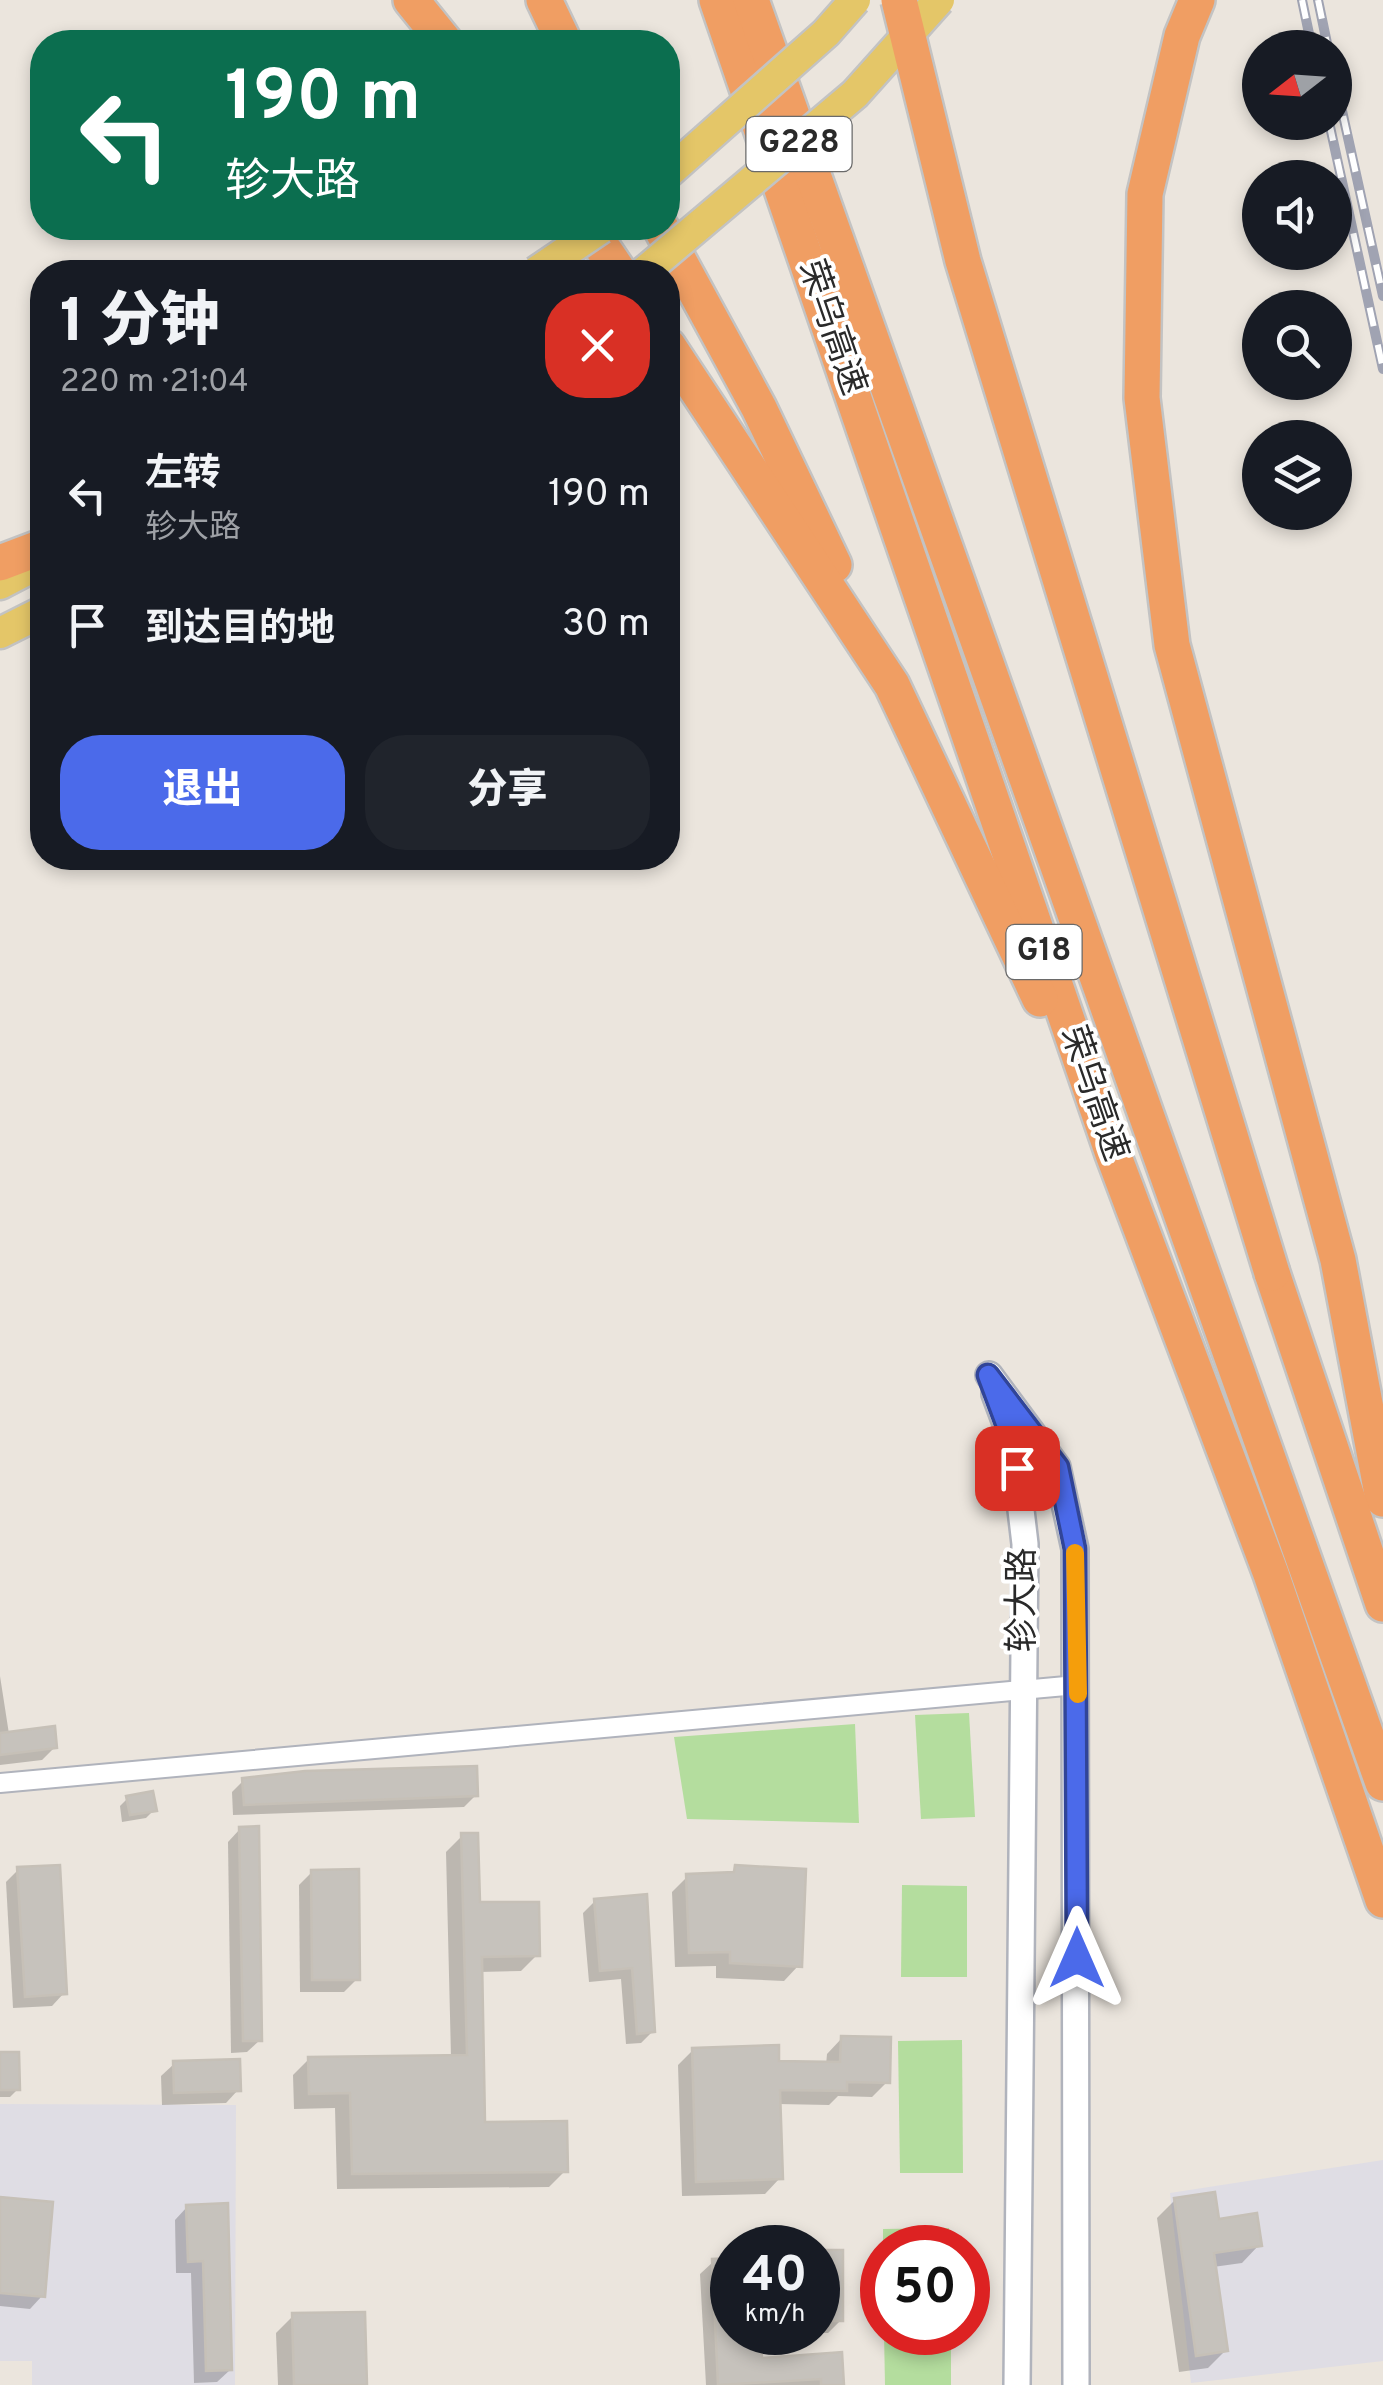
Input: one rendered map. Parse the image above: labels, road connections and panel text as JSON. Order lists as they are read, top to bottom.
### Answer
{
  "streets": {
    "highway": ["荣乌高速", "G18"],
    "main road": ["G228", "轸大路"]
  },
  "north": "left",
  "page": {
    "turn": ["190 m", "轸大路"],
    "heading": ["1 分钟", "220 m · 21:04"],
    "list": [
      {
        "name": "左转",
        "note": "轸大路",
        "value": "190 m"
      },
      {
        "name": "到达目的地",
        "value": "30 m"
      }
    ],
    "buttons": ["退出", "分享"],
    "speed": "40 km/h",
    "limit": "50"
  }
}
